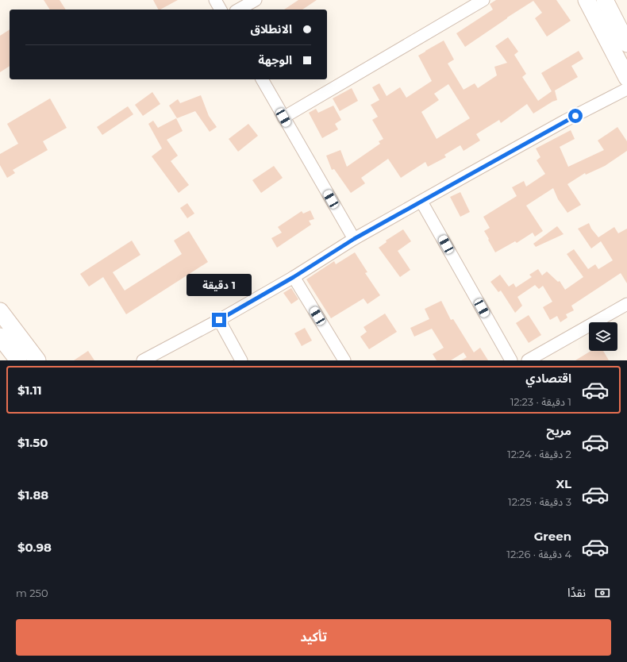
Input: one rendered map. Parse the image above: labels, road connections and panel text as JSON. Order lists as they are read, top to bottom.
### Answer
{
  "page": {
    "banner": ["الانطلاق", "الوجهة"],
    "bubble": "1 دقيقة",
    "list": [
      {
        "name": "اقتصادي",
        "note": "1 دقيقة · 12:23",
        "value": "$1.11"
      },
      {
        "name": "مريح",
        "note": "2 دقيقة · 12:24",
        "value": "$1.50"
      },
      {
        "name": "XL",
        "note": "3 دقيقة · 12:25",
        "value": "$1.88"
      },
      {
        "name": "Green",
        "note": "4 دقيقة · 12:26",
        "value": "$0.98"
      }
    ],
    "pay": ["نقدًا", "250 m"],
    "buttons": "تأكيد"
  }
}
